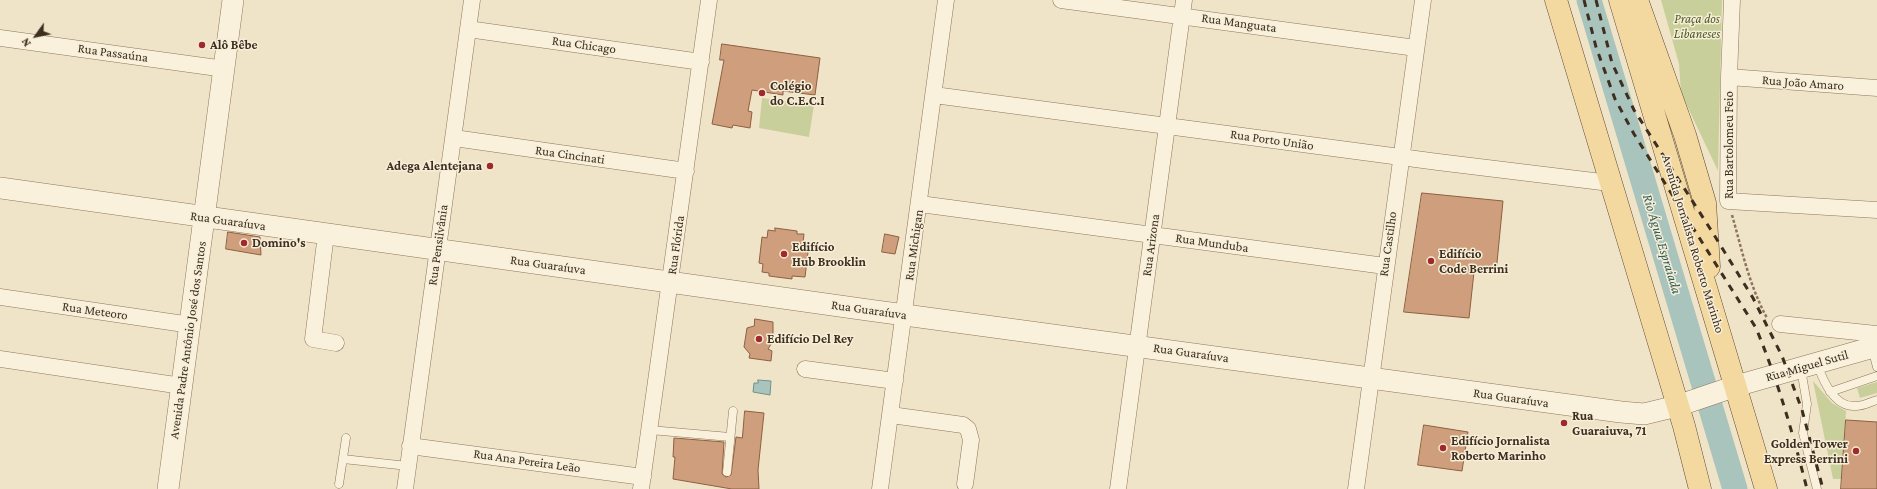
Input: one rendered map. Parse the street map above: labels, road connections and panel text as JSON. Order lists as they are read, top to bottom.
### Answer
{
  "streets": {
    "main road": ["Avenida Jornalista Roberto Marinho"],
    "street": [
      "Rua Manguata",
      "Rua Chicago",
      "Rua Passaúna",
      "Rua João Amaro",
      "Rua Porto União",
      "Rua Bartolomeu Feio",
      "Rua Cincinati",
      "Rua Guaraíuva",
      "Rua Munduba",
      "Rua Castilho",
      "Rua Pensilvânia",
      "Rua Flórida",
      "Rua Michigan",
      "Rua Arizona",
      "Rua Meteoro",
      "Avenida Padre Antônio José dos Santos",
      "Rua Miguel Sutil",
      "Rua Ana Pereira Leão"
    ]
  },
  "crossings": [
    ["Rua Manguata", "Rua Castilho"],
    ["Rua Manguata", "Rua Arizona"],
    ["Rua Chicago", "Rua Pensilvânia"],
    ["Rua Chicago", "Rua Flórida"],
    ["Rua Passaúna", "Avenida Padre Antônio José dos Santos"],
    ["Rua João Amaro", "Rua Bartolomeu Feio"],
    ["Rua Porto União", "Rua Castilho"],
    ["Rua Porto União", "Rua Michigan"],
    ["Rua Porto União", "Rua Arizona"],
    ["Rua Bartolomeu Feio", "Rua Miguel Sutil"],
    ["Rua Cincinati", "Rua Pensilvânia"],
    ["Rua Cincinati", "Rua Flórida"],
    ["Rua Guaraíuva", "Rua Castilho"],
    ["Rua Guaraíuva", "Avenida Jornalista Roberto Marinho"],
    ["Rua Guaraíuva", "Rua Pensilvânia"],
    ["Rua Guaraíuva", "Rua Flórida"],
    ["Rua Guaraíuva", "Rua Michigan"],
    ["Rua Guaraíuva", "Rua Arizona"],
    ["Rua Guaraíuva", "Avenida Padre Antônio José dos Santos"],
    ["Rua Guaraíuva", "Rua Miguel Sutil"],
    ["Rua Munduba", "Rua Castilho"],
    ["Rua Munduba", "Rua Michigan"],
    ["Rua Munduba", "Rua Arizona"],
    ["Avenida Jornalista Roberto Marinho", "Rua Miguel Sutil"],
    ["Rua Pensilvânia", "Rua Ana Pereira Leão"],
    ["Rua Flórida", "Rua Ana Pereira Leão"],
    ["Rua Meteoro", "Avenida Padre Antônio José dos Santos"]
  ],
  "water": ["Rio Água Espraiada"],
  "parks": ["Praça dos Libaneses"],
  "places": [
    "Alô Bêbe",
    "Colégio do C.E.C.I",
    "Adega Alentejana",
    "Domino's",
    "Edifício Hub Brooklin",
    "Edifício Code Berrini",
    "Edifício Del Rey",
    "Rua Guaraiuva, 71",
    "Edifício Jornalista Roberto Marinho",
    "Golden Tower Express Berrini"
  ],
  "north": "bottom left"
}
